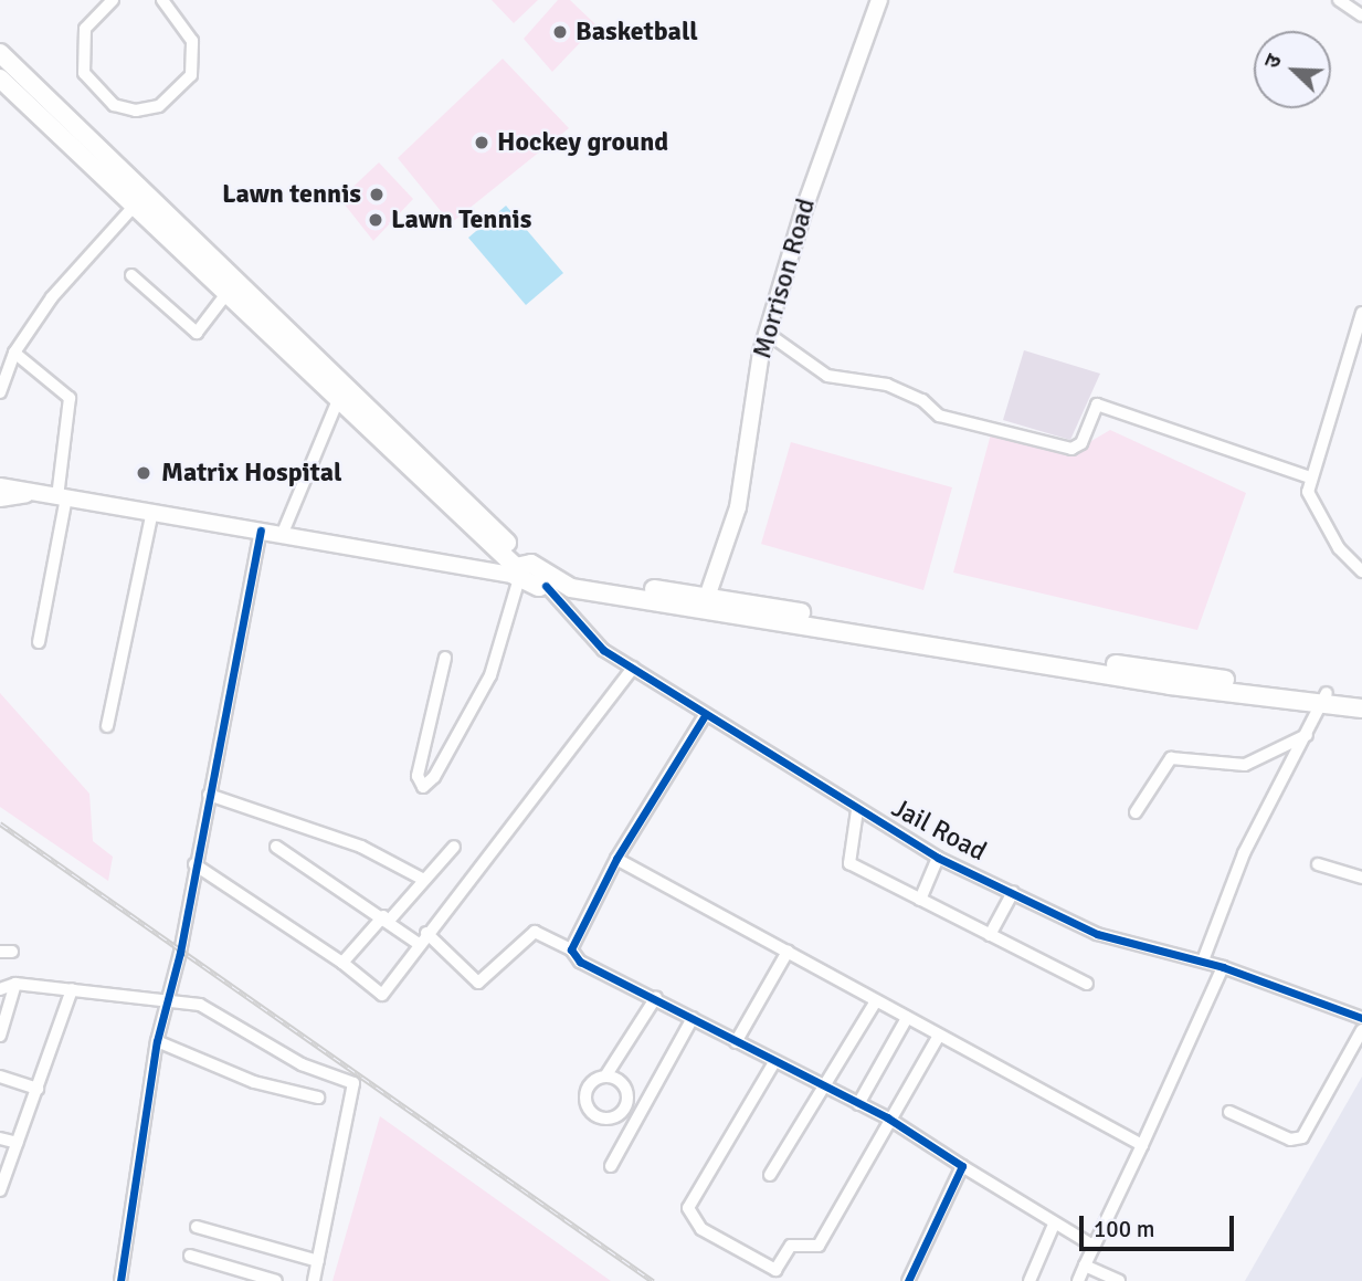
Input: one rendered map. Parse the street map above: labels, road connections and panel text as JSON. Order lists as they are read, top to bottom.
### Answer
{
  "streets": {
    "street": ["Morrison Road", "Jail Road"]
  },
  "places": [
    "Basketball",
    "Hockey ground",
    "Lawn tennis",
    "Lawn Tennis",
    "Matrix Hospital"
  ],
  "scale_bar": "100 m",
  "north": "top left"
}
